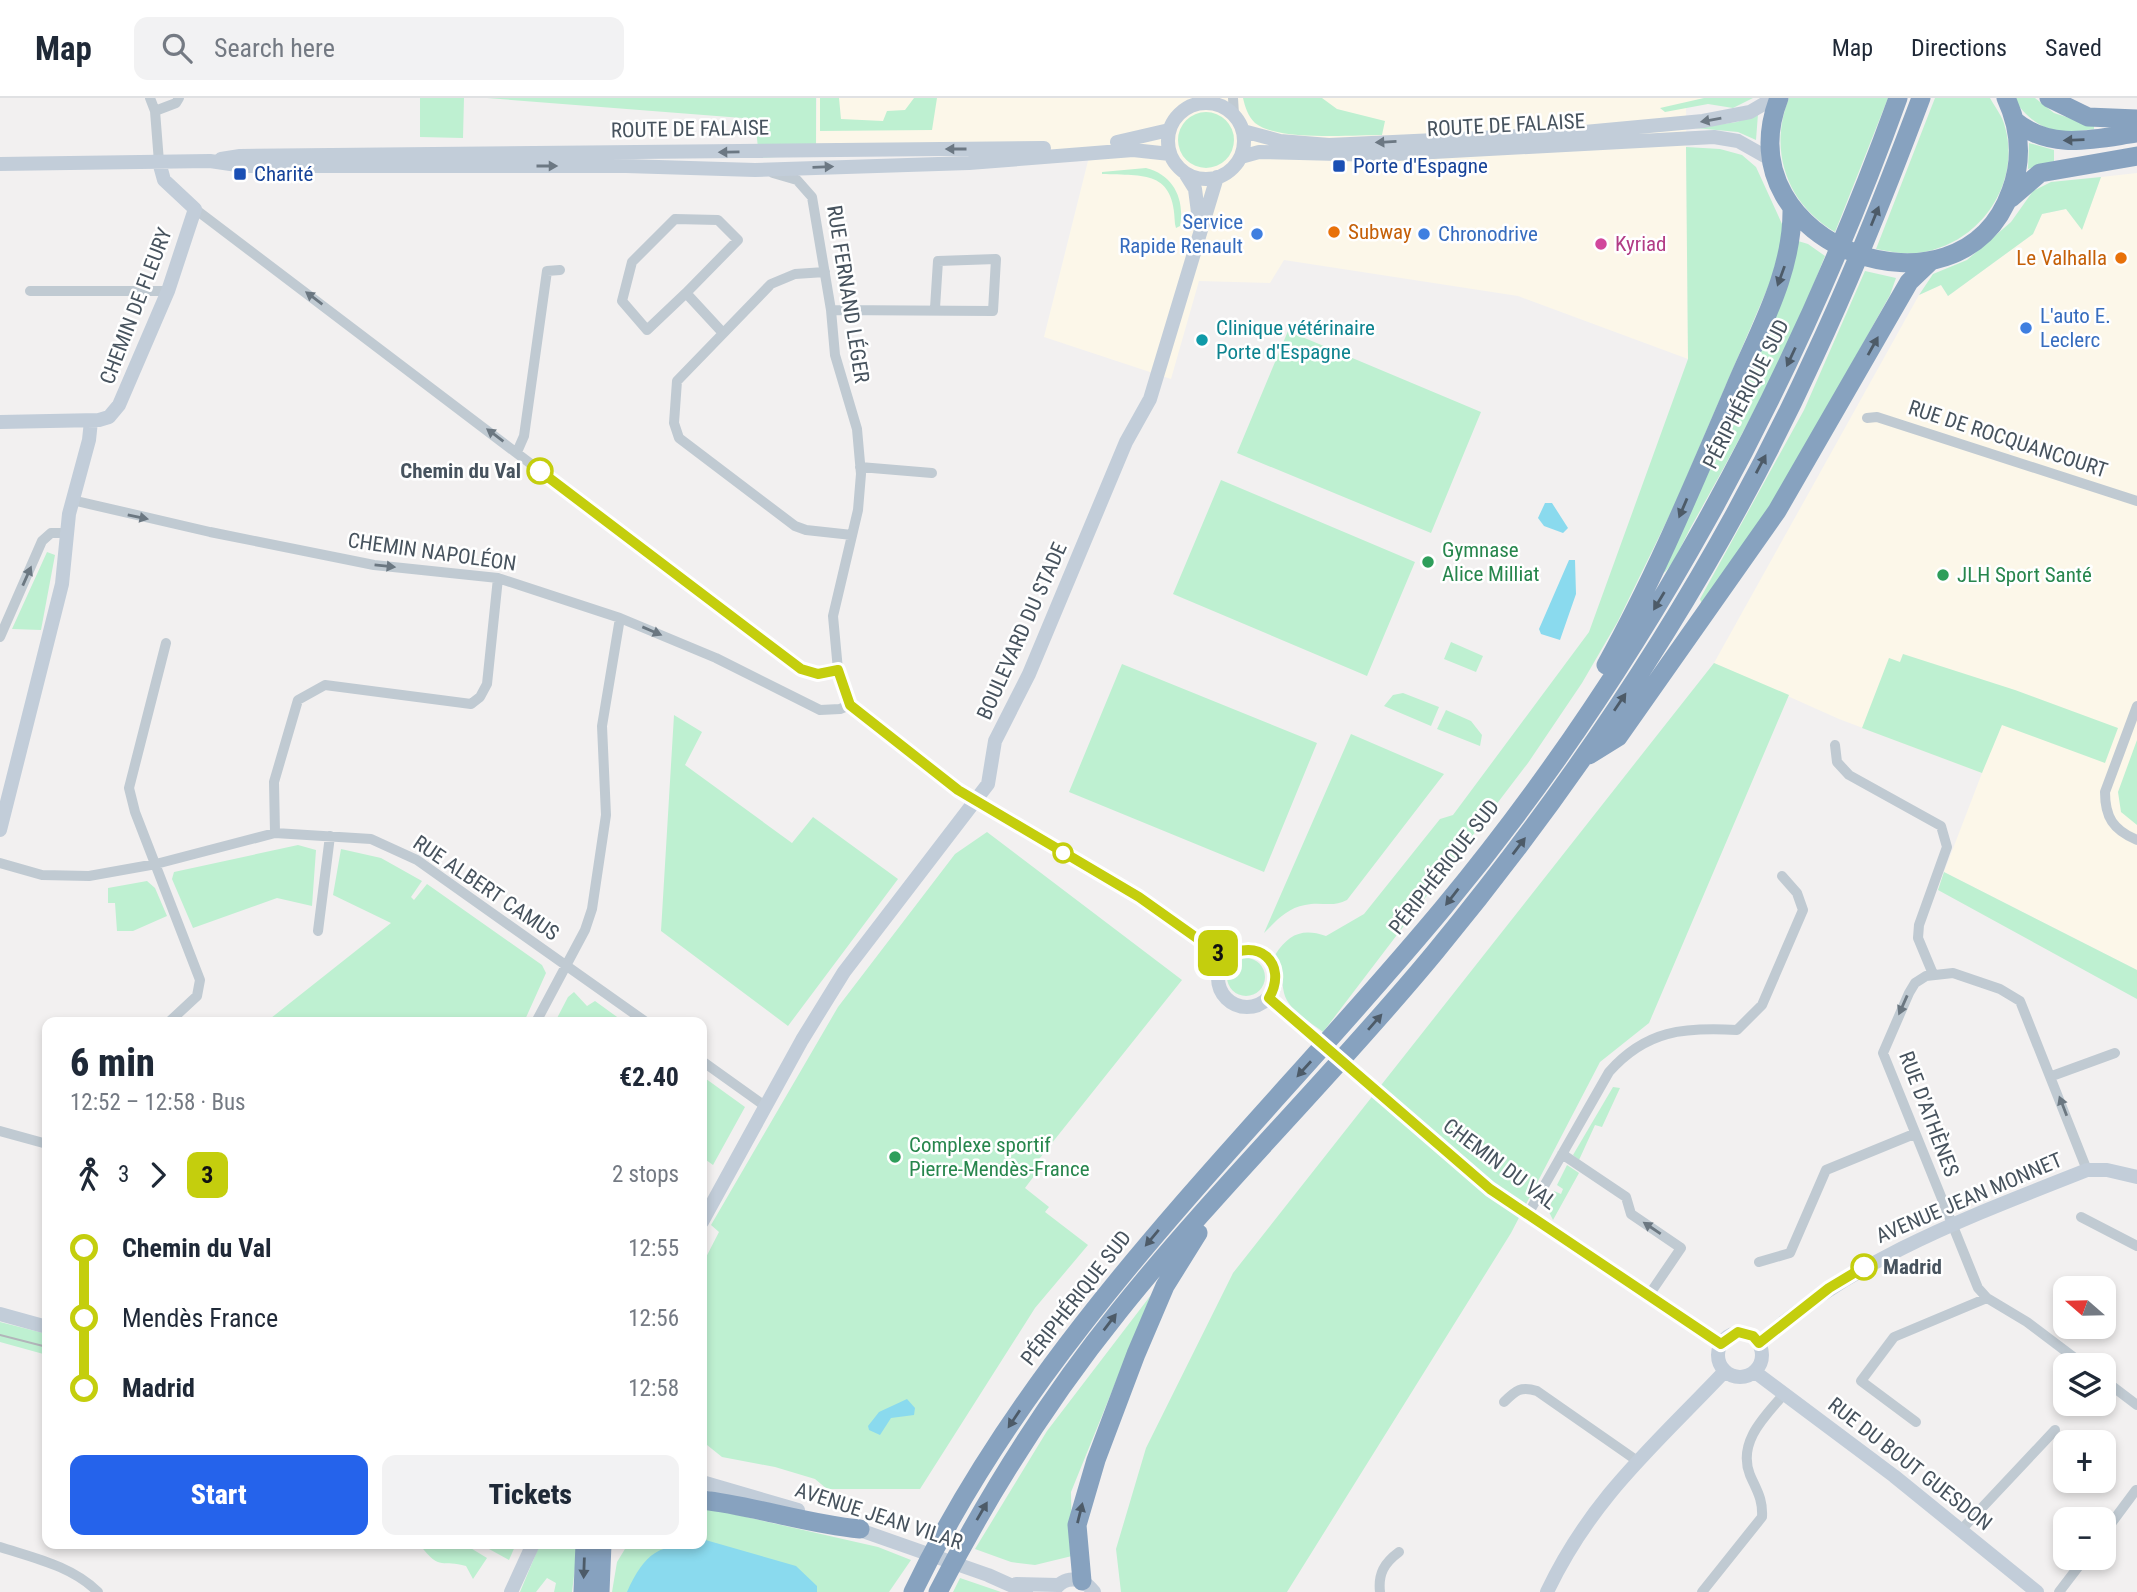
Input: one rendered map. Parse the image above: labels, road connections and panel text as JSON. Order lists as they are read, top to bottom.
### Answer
{
  "streets": {
    "highway": ["PÉRIPHÉRIQUE SUD"],
    "street": [
      "ROUTE DE FALAISE",
      "RUE FERNAND LÉGER",
      "CHEMIN DE FLEURY",
      "RUE DE ROCQUANCOURT",
      "CHEMIN NAPOLÉON",
      "BOULEVARD DU STADE",
      "RUE ALBERT CAMUS",
      "RUE D'ATHÈNES",
      "CHEMIN DU VAL",
      "AVENUE JEAN MONNET",
      "RUE DU BOUT GUESDON",
      "AVENUE JEAN VILAR"
    ]
  },
  "crossings": [
    ["ROUTE DE FALAISE", "RUE FERNAND LÉGER"],
    ["ROUTE DE FALAISE", "CHEMIN DE FLEURY"],
    ["ROUTE DE FALAISE", "BOULEVARD DU STADE"],
    ["RUE D'ATHÈNES", "AVENUE JEAN MONNET"],
    ["CHEMIN DU VAL", "AVENUE JEAN MONNET"],
    ["CHEMIN DU VAL", "RUE DU BOUT GUESDON"],
    ["AVENUE JEAN MONNET", "RUE DU BOUT GUESDON"]
  ],
  "one_way": ["RUE D'ATHÈNES"],
  "places": {
    "transit": ["Porte d'Espagne", "Charité"],
    "other": [
      "Subway",
      "Service Rapide Renault",
      "Chronodrive",
      "Kyriad",
      "Le Valhalla",
      "L'auto E. Leclerc",
      "Clinique vétérinaire Porte d'Espagne",
      "Chemin du Val",
      "Gymnase Alice Milliat",
      "JLH Sport Santé",
      "Complexe sportif Pierre-Mendès-France",
      "Madrid"
    ]
  },
  "lines": ["bus line 3"],
  "north": "left",
  "page": {
    "header": "Map",
    "search": "Search here",
    "nav": ["Map", "Directions", "Saved"],
    "on_map": "3",
    "heading": ["6 min", "12:52 – 12:58 · Bus", "€2.40"],
    "legs": ["3", "3", "2 stops"],
    "list": [
      {
        "name": "Chemin du Val",
        "value": "12:55"
      },
      {
        "name": "Mendès France",
        "value": "12:56"
      },
      {
        "name": "Madrid",
        "value": "12:58"
      }
    ],
    "map_buttons": ["+", "−"],
    "buttons": ["Start", "Tickets"]
  }
}
